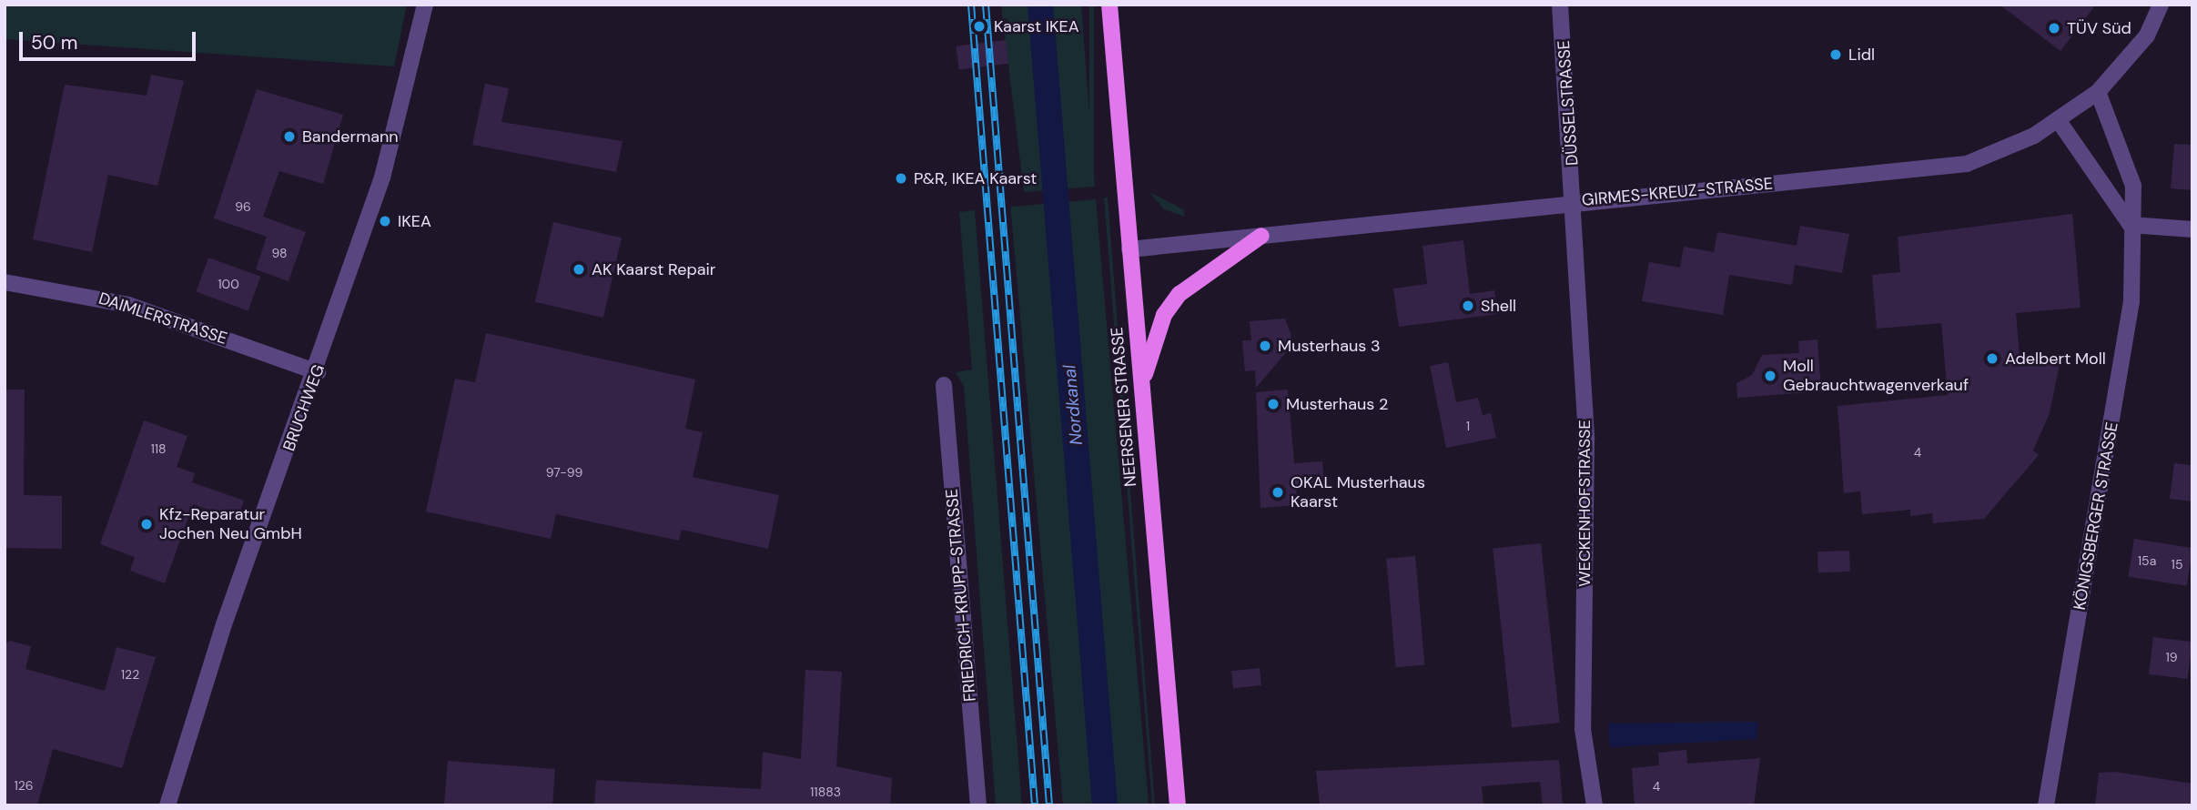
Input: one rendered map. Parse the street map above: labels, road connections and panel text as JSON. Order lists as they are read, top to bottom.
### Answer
{
  "streets": {
    "main road": ["NEERSENER STRASSE"],
    "street": [
      "DÜSSELSTRASSE",
      "GIRMES-KREUZ-STRASSE",
      "DAIMLERSTRASSE",
      "BRUCHWEG",
      "WECKENHOFSTRASSE",
      "KÖNIGSBERGER STRASSE",
      "FRIEDRICH-KRUPP-STRASSE"
    ]
  },
  "crossings": [
    ["DÜSSELSTRASSE", "GIRMES-KREUZ-STRASSE"],
    ["DÜSSELSTRASSE", "WECKENHOFSTRASSE"],
    ["GIRMES-KREUZ-STRASSE", "NEERSENER STRASSE"],
    ["GIRMES-KREUZ-STRASSE", "WECKENHOFSTRASSE"],
    ["GIRMES-KREUZ-STRASSE", "KÖNIGSBERGER STRASSE"],
    ["DAIMLERSTRASSE", "BRUCHWEG"]
  ],
  "water": ["Nordkanal"],
  "places": [
    "Kaarst IKEA",
    "TÜV Süd",
    "Lidl",
    "Bandermann",
    "P&R, IKEA Kaarst",
    "IKEA",
    "AK Kaarst Repair",
    "Shell",
    "Musterhaus 3",
    "Adelbert Moll",
    "Moll Gebrauchtwagenverkauf",
    "Musterhaus 2",
    "OKAL Musterhaus Kaarst",
    "Kfz-Reparatur Jochen Neu GmbH"
  ],
  "house_numbers": [
    "96",
    "98",
    "100",
    "1",
    "118",
    "4",
    "97-99",
    "15a",
    "15",
    "19",
    "122",
    "126",
    "4",
    "11883"
  ],
  "scale_bar": "50 m"
}
